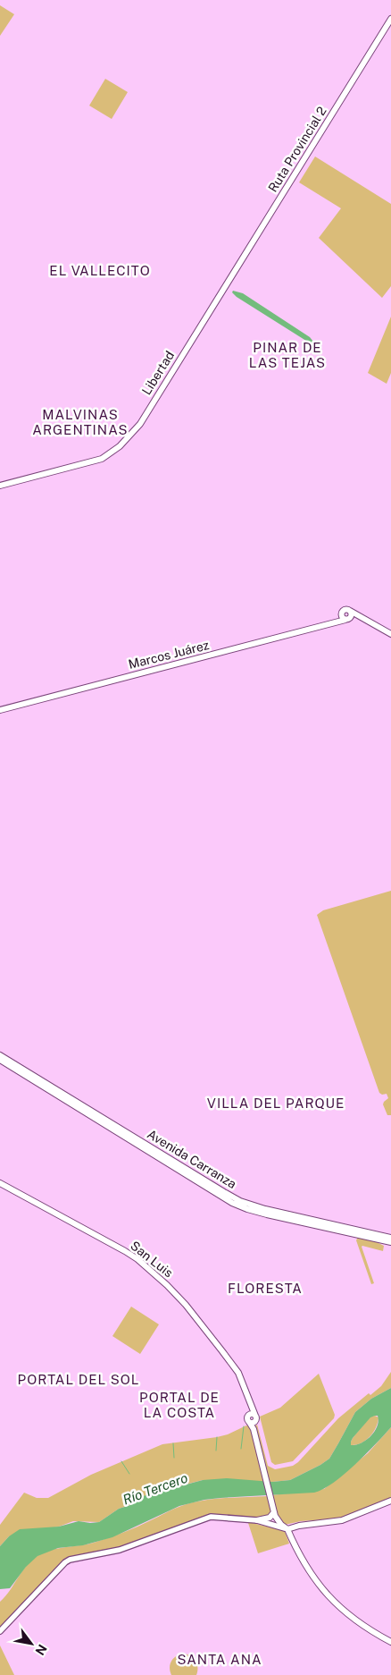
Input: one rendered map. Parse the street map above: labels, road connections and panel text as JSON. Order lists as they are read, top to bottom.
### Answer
{
  "streets": {
    "main road": [
      "Ruta Provincial 2",
      "Libertad",
      "Marcos Juárez",
      "Avenida Carranza",
      "San Luis"
    ]
  },
  "crossings": [
    ["Ruta Provincial 2", "Libertad"]
  ],
  "districts": [
    "EL VALLECITO",
    "PINAR DE LAS TEJAS",
    "MALVINAS ARGENTINAS",
    "VILLA DEL PARQUE",
    "FLORESTA",
    "PORTAL DEL SOL",
    "PORTAL DE LA COSTA",
    "SANTA ANA"
  ],
  "water": ["Río Tercero"],
  "north": "bottom right"
}
